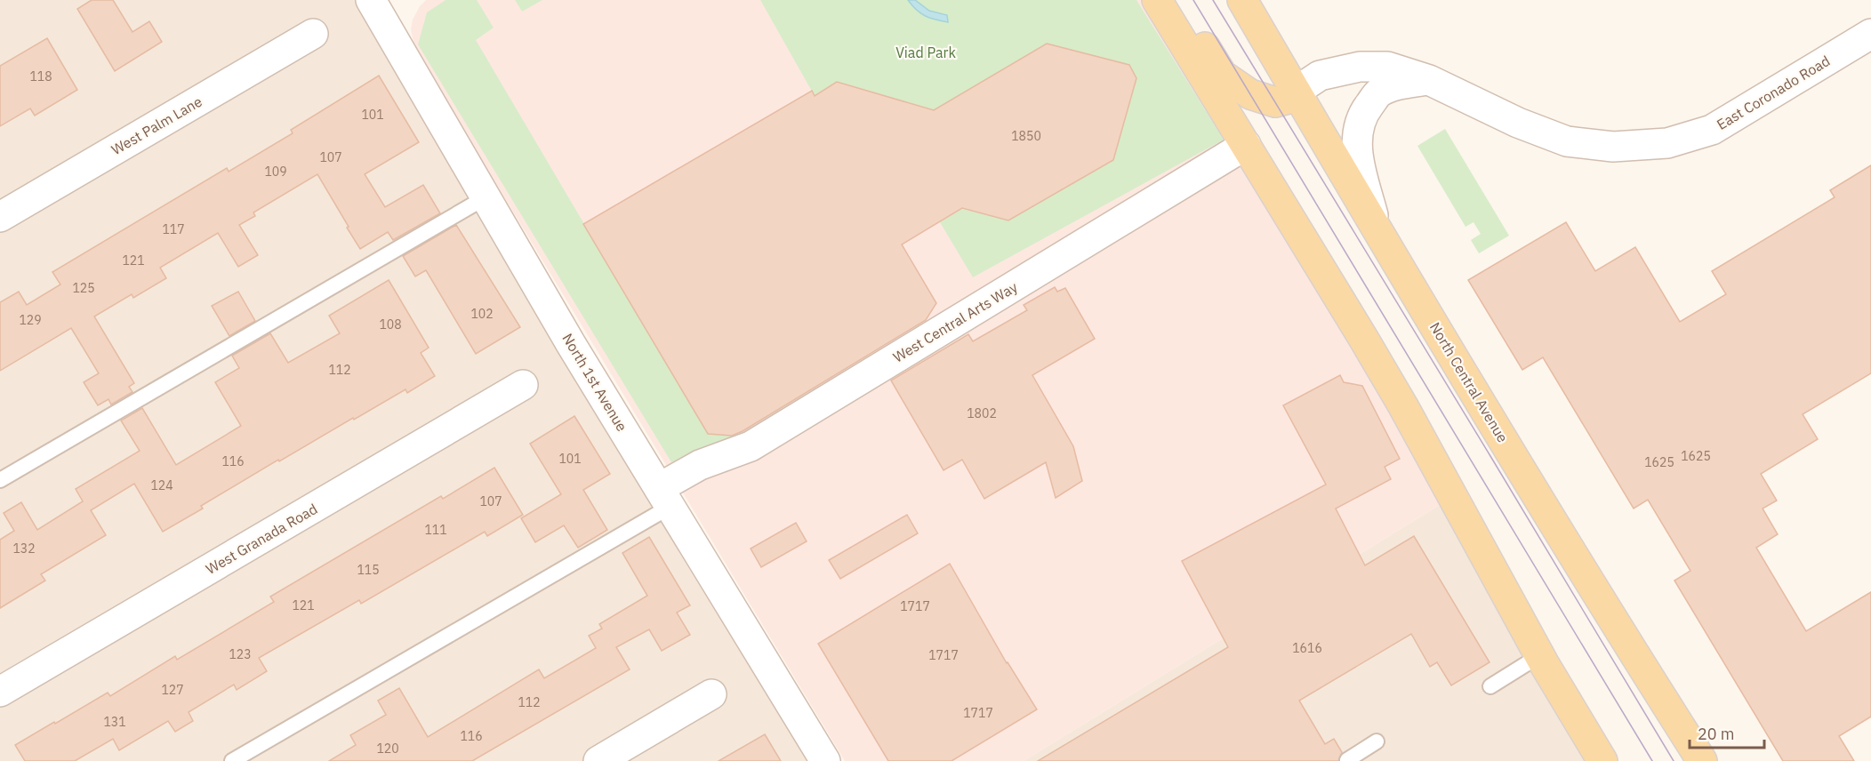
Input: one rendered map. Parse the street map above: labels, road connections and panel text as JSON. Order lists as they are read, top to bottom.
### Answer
{
  "streets": {
    "main road": ["North Central Avenue"],
    "street": [
      "East Coronado Road",
      "West Palm Lane",
      "West Central Arts Way",
      "North 1st Avenue",
      "West Granada Road"
    ]
  },
  "crossings": [
    ["East Coronado Road", "North Central Avenue"],
    ["West Central Arts Way", "North 1st Avenue"]
  ],
  "parks": ["Viad Park"],
  "house_numbers": [
    "118",
    "101",
    "1850",
    "107",
    "109",
    "117",
    "121",
    "125",
    "102",
    "129",
    "108",
    "112",
    "1802",
    "1625",
    "101",
    "116",
    "1625",
    "124",
    "107",
    "111",
    "132",
    "115",
    "121",
    "1717",
    "1616",
    "123",
    "1717",
    "127",
    "112",
    "1717",
    "131",
    "116",
    "120"
  ],
  "scale_bar": "20 m"
}
